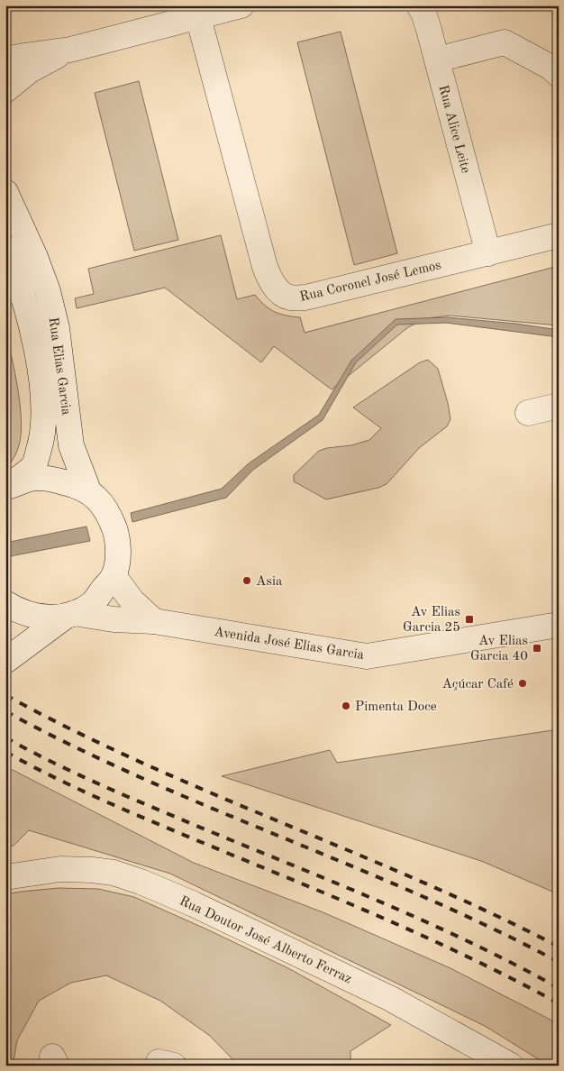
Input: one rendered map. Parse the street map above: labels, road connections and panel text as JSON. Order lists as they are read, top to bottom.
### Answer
{
  "streets": {
    "street": [
      "Rua Alice Leite",
      "Rua Coronel José Lemos",
      "Rua Elias Garcia",
      "Avenida José Elias Garcia",
      "Rua Doutor José Alberto Ferraz"
    ]
  },
  "crossings": [
    ["Rua Alice Leite", "Rua Coronel José Lemos"]
  ],
  "places": {
    "other": ["Asia", "Açúcar Café", "Pimenta Doce"],
    "transit": ["Av Elias Garcia 25", "Av Elias Garcia 40"]
  }
}
